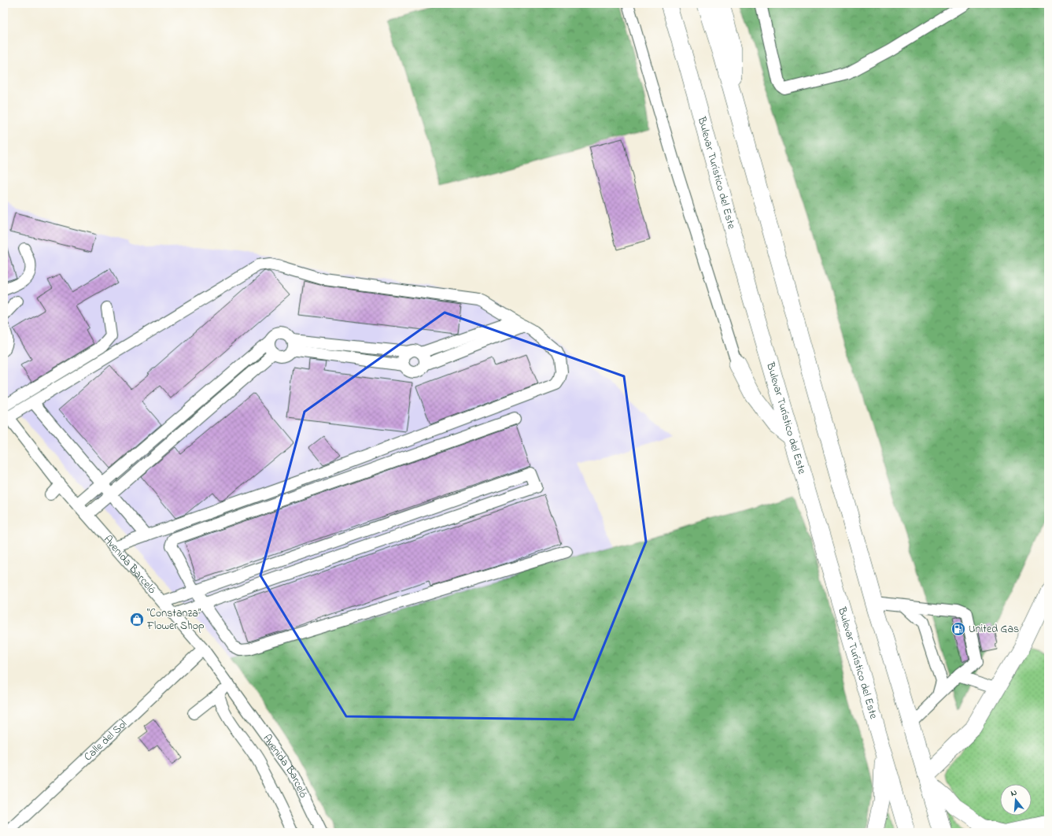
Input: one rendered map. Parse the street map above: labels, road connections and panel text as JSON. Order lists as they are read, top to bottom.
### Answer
{
  "streets": {
    "highway": ["Bulevar Turístico del Este"],
    "street": ["Avenida Barceló", "Calle del Sol"]
  },
  "crossings": [
    ["Avenida Barceló", "Calle del Sol"]
  ],
  "places": {
    "shop": ["“Constanza” Flower Shop"],
    "fuel station": ["United Gas"]
  },
  "north": "top"
}
